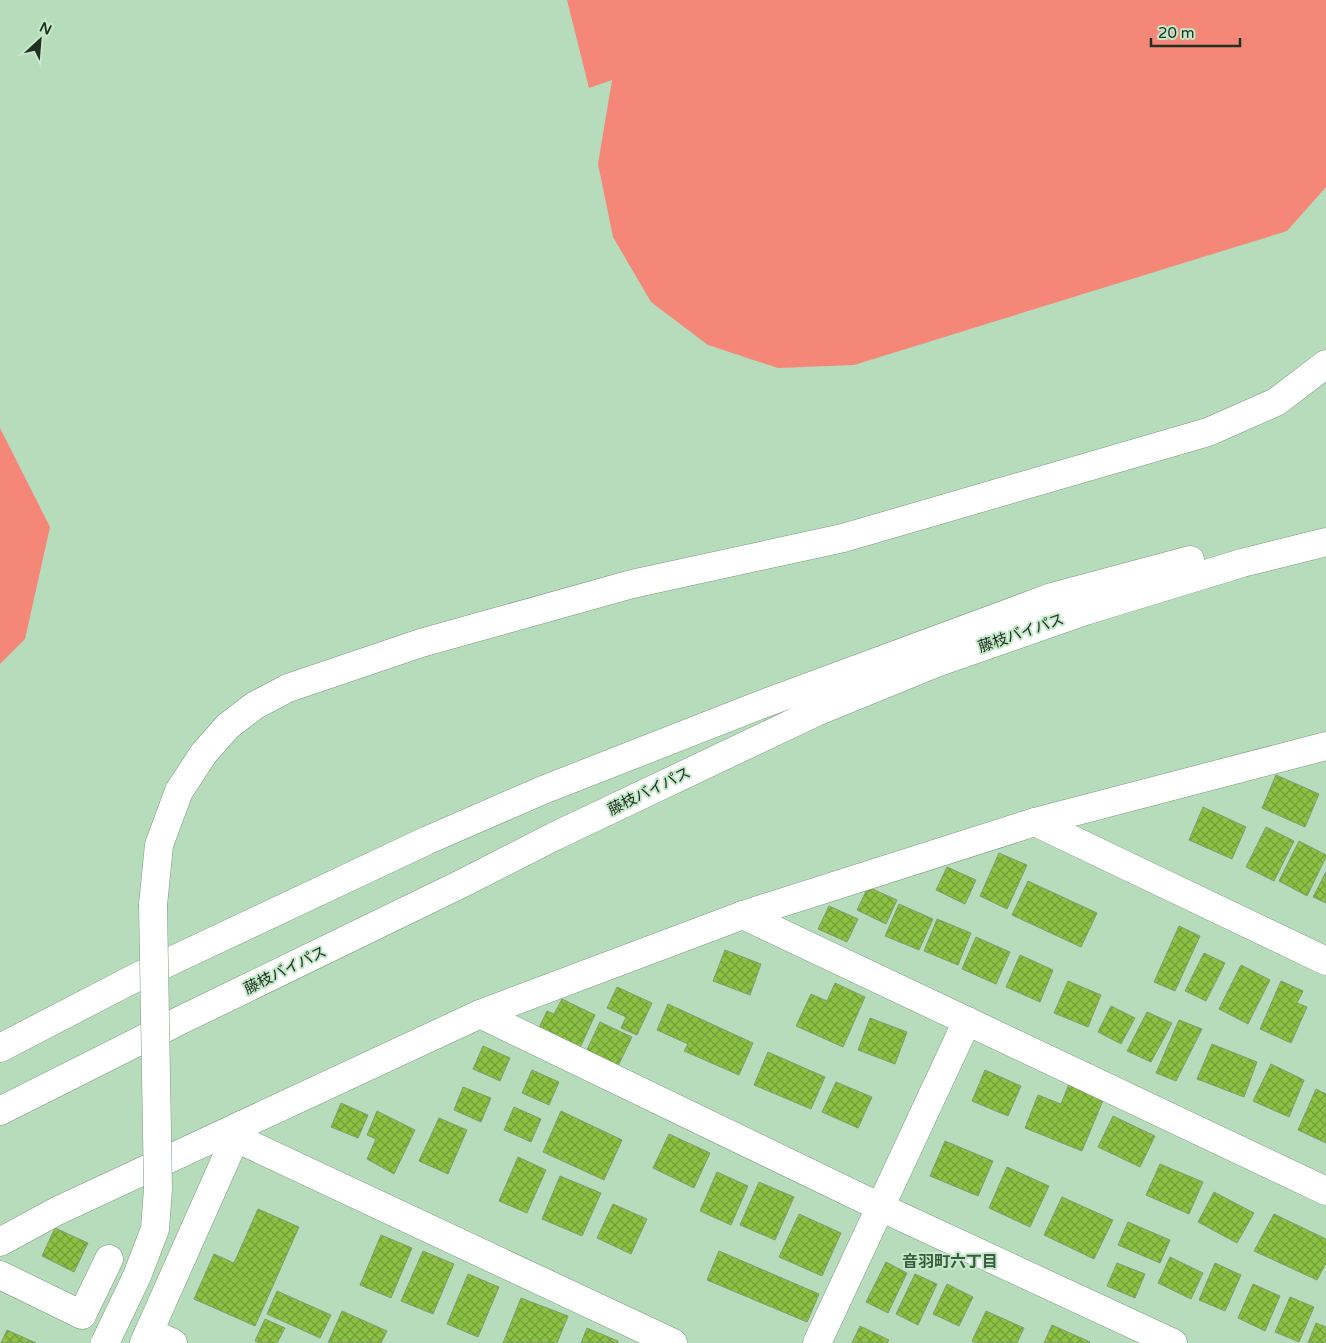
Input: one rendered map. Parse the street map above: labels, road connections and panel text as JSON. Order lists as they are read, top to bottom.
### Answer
{
  "streets": {
    "main road": ["藤枝バイパス"]
  },
  "districts": ["音羽町六丁目"],
  "scale_bar": "20 m",
  "north": "top right"
}
